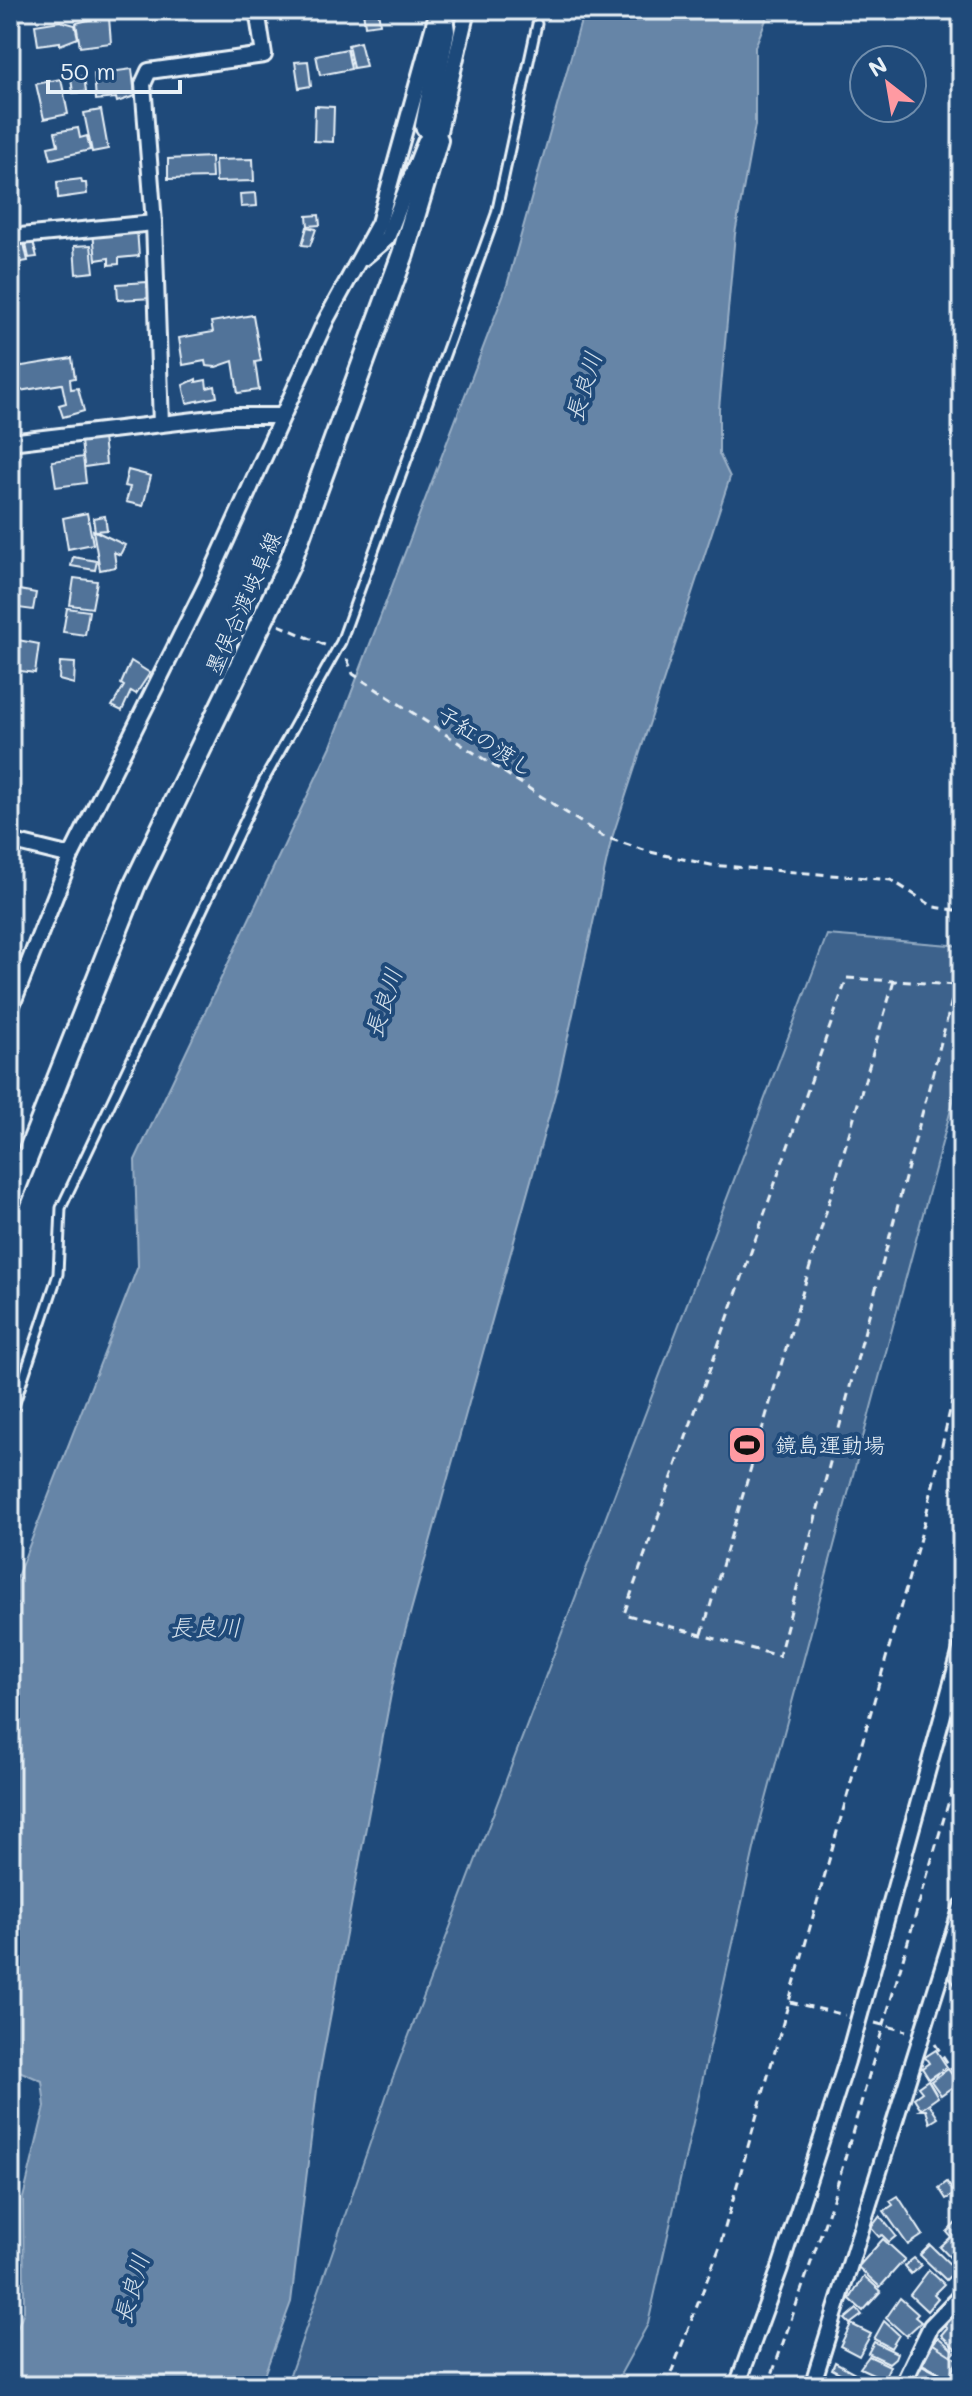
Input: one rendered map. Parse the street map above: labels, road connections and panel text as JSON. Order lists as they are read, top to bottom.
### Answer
{
  "streets": {
    "main road": ["墨俣合渡岐阜線"],
    "path": ["子紅の渡し"]
  },
  "water": ["長良川"],
  "places": {
    "sports": ["鏡島運動場"]
  },
  "scale_bar": "50 m",
  "north": "top left"
}
